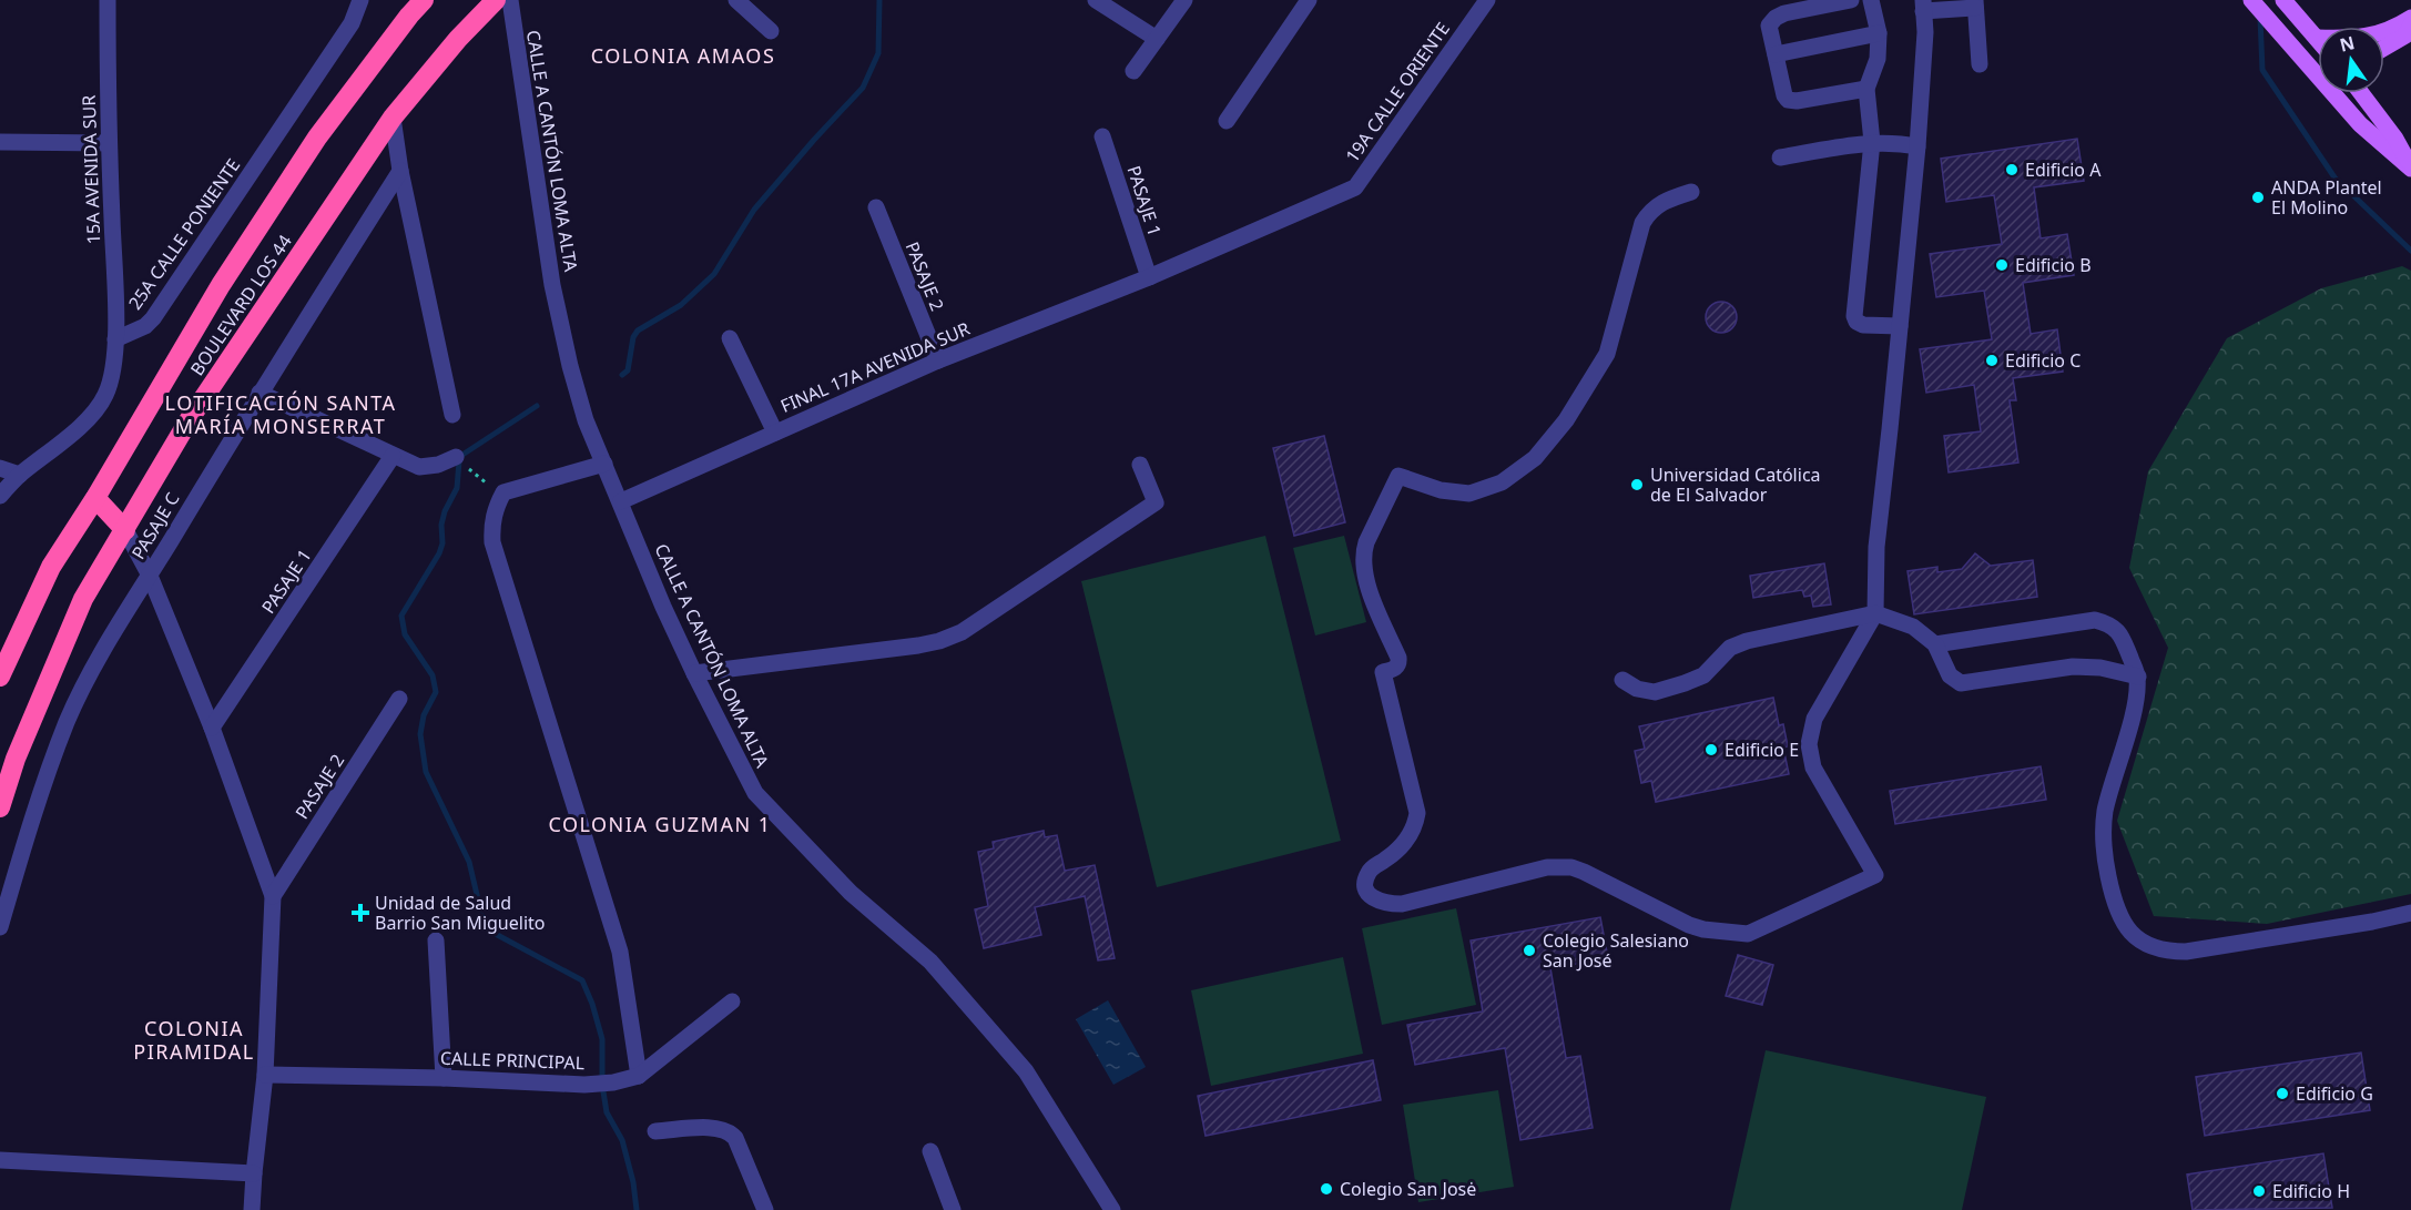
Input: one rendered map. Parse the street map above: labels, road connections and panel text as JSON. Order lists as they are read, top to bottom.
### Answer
{
  "streets": {
    "highway": ["BOULEVARD LOS 44"],
    "street": [
      "19A CALLE ORIENTE",
      "CALLE A CANTÓN LOMA ALTA",
      "15A AVENIDA SUR",
      "PASAJE 1",
      "25A CALLE PONIENTE",
      "PASAJE 2",
      "FINAL 17A AVENIDA SUR",
      "PASAJE C",
      "CALLE PRINCIPAL"
    ]
  },
  "crossings": [
    ["19A CALLE ORIENTE", "PASAJE 1"],
    ["19A CALLE ORIENTE", "FINAL 17A AVENIDA SUR"],
    ["CALLE A CANTÓN LOMA ALTA", "FINAL 17A AVENIDA SUR"],
    ["15A AVENIDA SUR", "25A CALLE PONIENTE"],
    ["PASAJE 1", "FINAL 17A AVENIDA SUR"],
    ["PASAJE 2", "FINAL 17A AVENIDA SUR"]
  ],
  "districts": [
    "COLONIA AMAOS",
    "LOTIFICACIÓN SANTA MARÍA MONSERRAT",
    "COLONIA GUZMAN 1",
    "COLONIA PIRAMIDAL"
  ],
  "places": {
    "other": [
      "Edificio A",
      "ANDA Plantel El Molino",
      "Edificio B",
      "Edificio C",
      "Universidad Católica de El Salvador",
      "Edificio E",
      "Colegio Salesiano San José",
      "Edificio G",
      "Colegio San Josė",
      "Edificio H"
    ],
    "health": ["Unidad de Salud Barrio San Miguelito"]
  },
  "north": "top"
}
